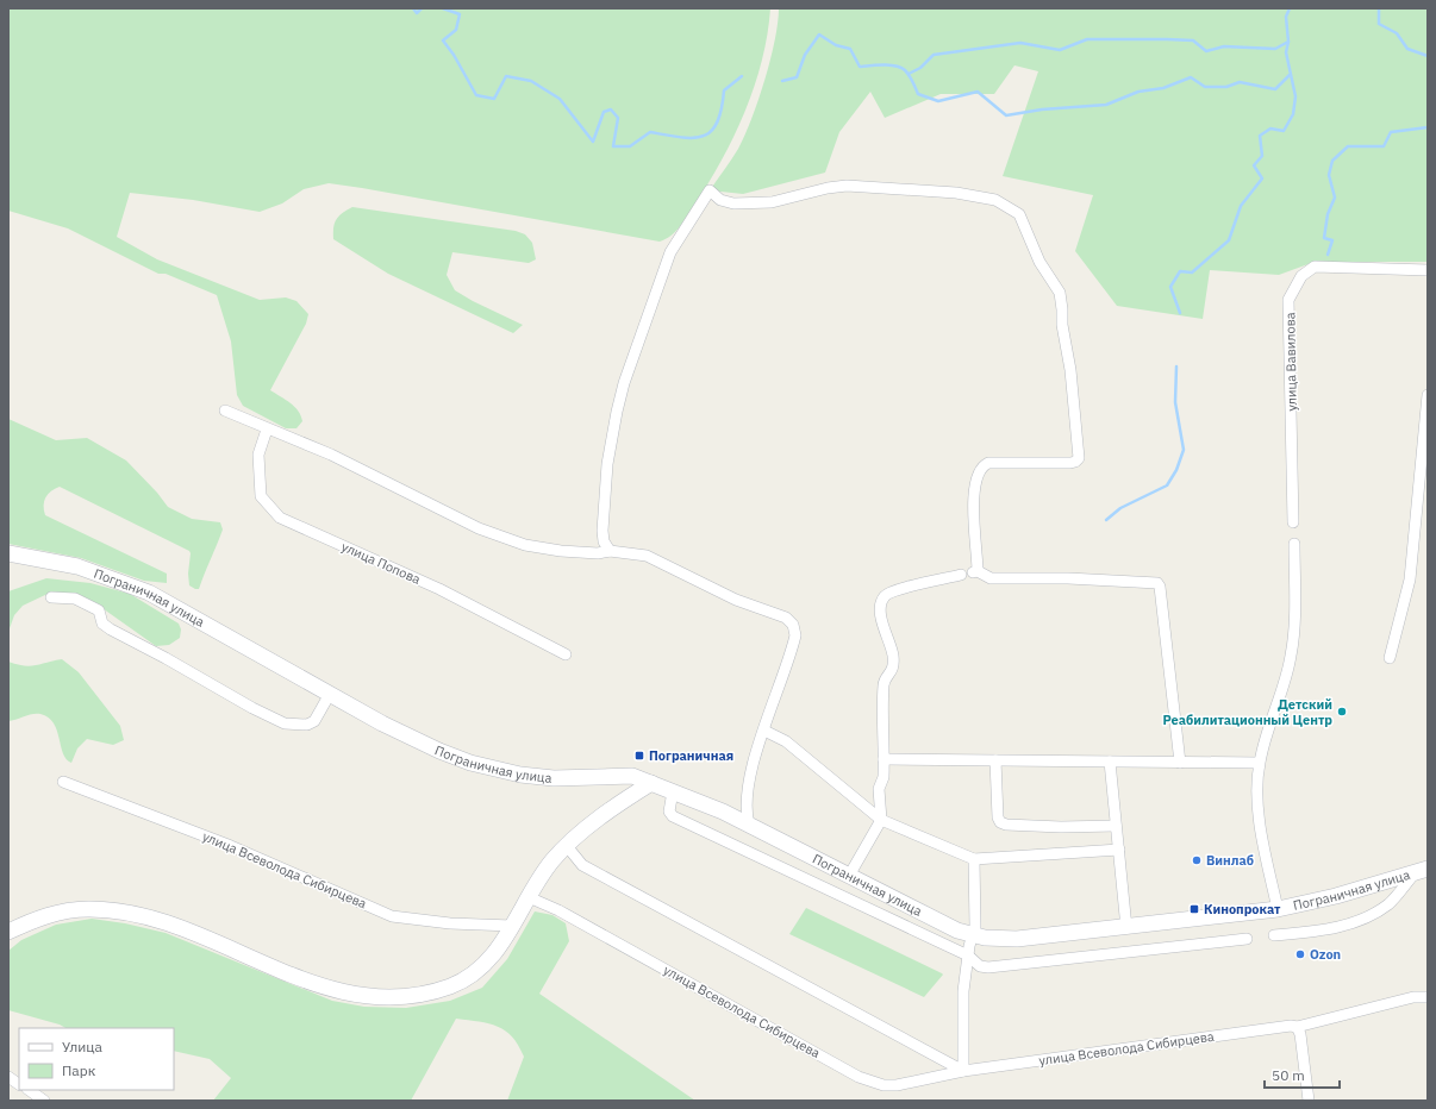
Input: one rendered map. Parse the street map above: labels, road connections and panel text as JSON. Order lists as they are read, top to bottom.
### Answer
{
  "streets": {
    "main road": ["Пограничная улица"],
    "street": ["улица Вавилова", "улица Попова", "улица Всеволода Сибирцева"]
  },
  "places": {
    "other": ["Детский Реабилитационный Центр", "Винлаб", "Ozon"],
    "transit": ["Пограничная", "Кинопрокат"]
  },
  "legend": ["Улица", "Парк"],
  "scale_bar": "50 m"
}
